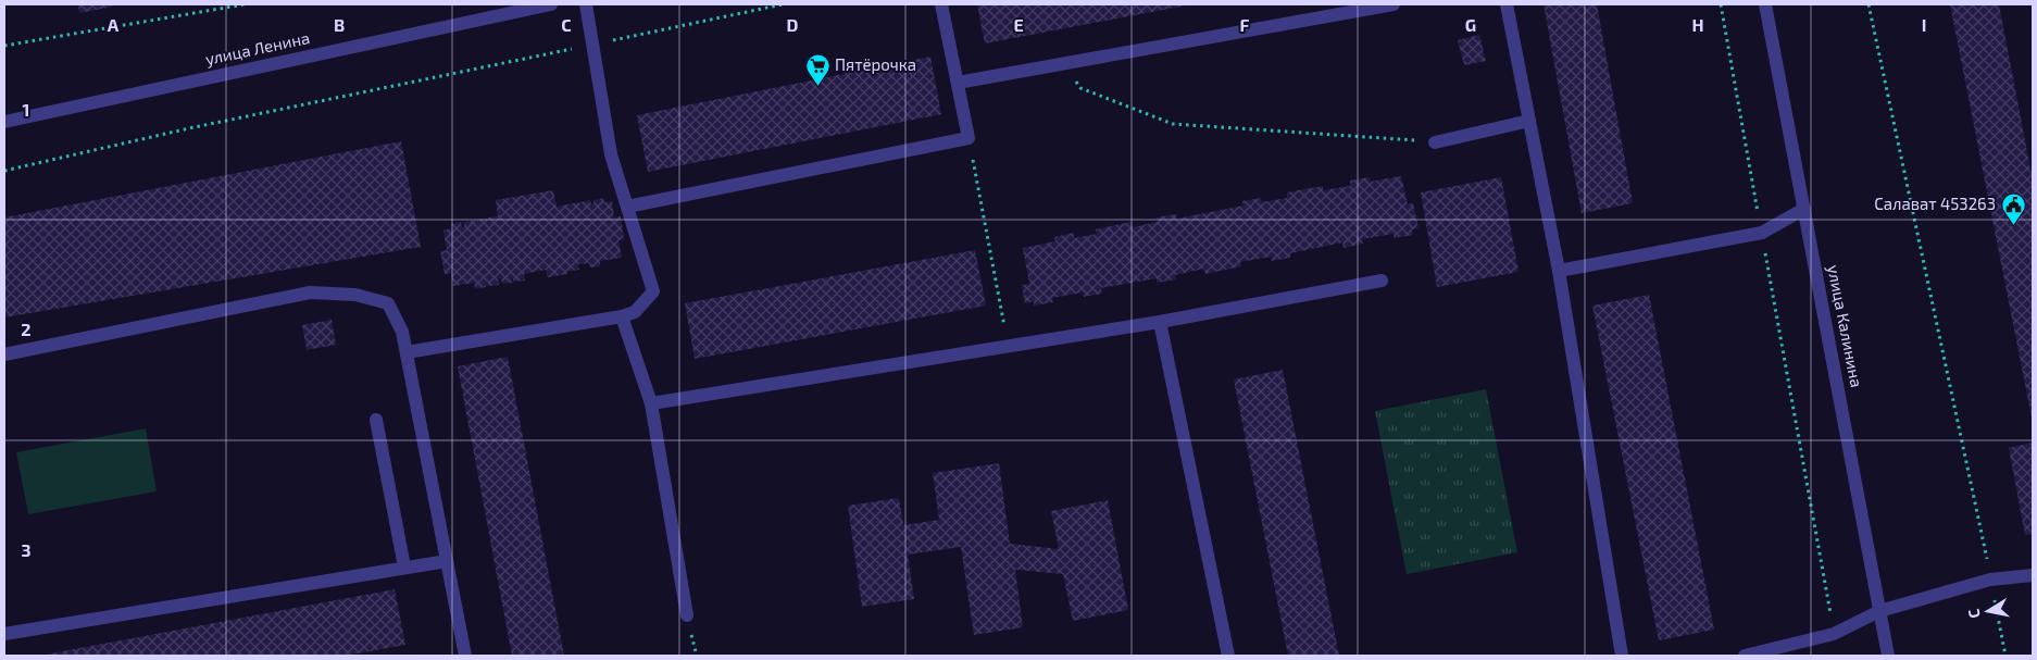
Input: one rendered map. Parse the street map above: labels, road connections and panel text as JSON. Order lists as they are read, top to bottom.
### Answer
{
  "streets": {
    "street": ["улица Ленина", "улица Калинина"]
  },
  "places": {
    "supermarket": ["Пятёрочка"],
    "public building": ["Салават 453263"]
  },
  "north": "left",
  "grid": {
    "columns": [
      "A",
      "B",
      "C",
      "D",
      "E",
      "F",
      "G",
      "H",
      "I"
    ],
    "rows": ["1", "2", "3"]
  }
}
